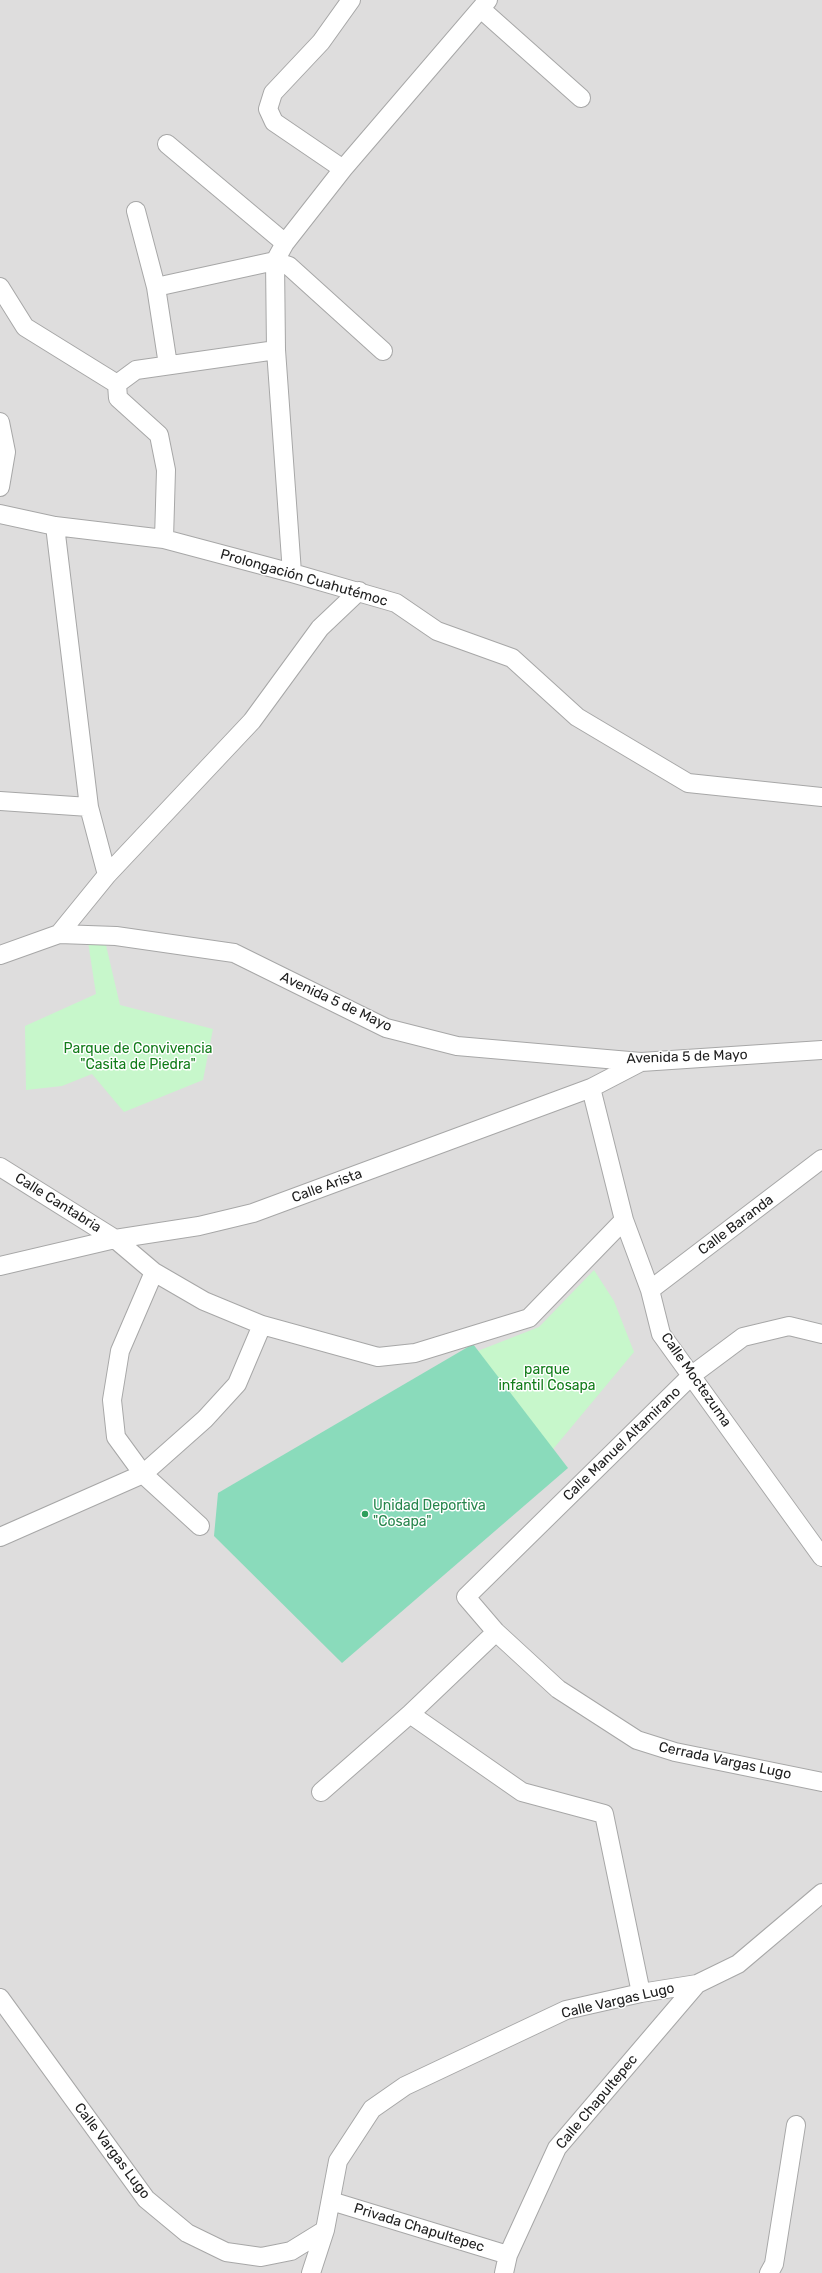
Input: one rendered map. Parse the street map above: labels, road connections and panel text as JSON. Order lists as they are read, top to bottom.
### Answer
{
  "streets": {
    "street": [
      "Prolongación Cuahutémoc",
      "Avenida 5 de Mayo",
      "Calle Arista",
      "Calle Cantabria",
      "Calle Baranda",
      "Calle Moctezuma",
      "Calle Manuel Altamirano",
      "Cerrada Vargas Lugo",
      "Calle Vargas Lugo",
      "Calle Chapultepec",
      "Privada Chapultepec"
    ]
  },
  "crossings": [
    ["Avenida 5 de Mayo", "Calle Arista"],
    ["Calle Arista", "Calle Cantabria"],
    ["Calle Arista", "Calle Moctezuma"],
    ["Calle Cantabria", "Calle Moctezuma"],
    ["Calle Baranda", "Calle Moctezuma"],
    ["Calle Moctezuma", "Calle Manuel Altamirano"],
    ["Calle Manuel Altamirano", "Cerrada Vargas Lugo"],
    ["Calle Vargas Lugo", "Calle Chapultepec"],
    ["Calle Vargas Lugo", "Privada Chapultepec"],
    ["Calle Chapultepec", "Privada Chapultepec"]
  ],
  "parks": ["Parque de Convivencia \"Casita de Piedra\"", "parque infantil Cosapa"],
  "places": ["Unidad Deportiva \"Cosapa\""]
}
